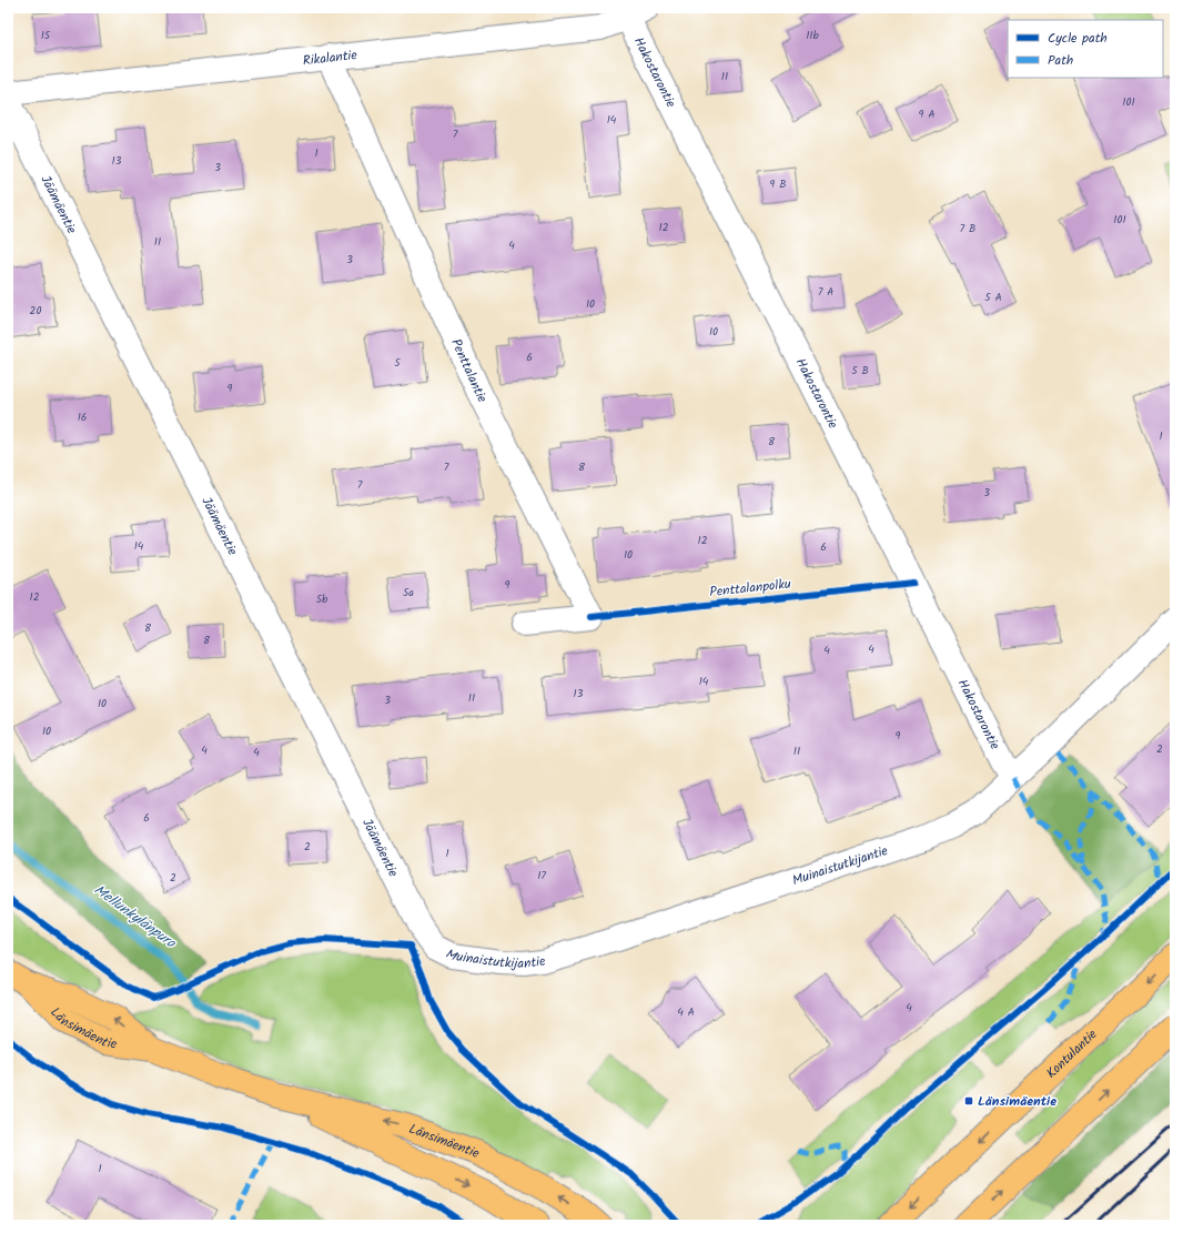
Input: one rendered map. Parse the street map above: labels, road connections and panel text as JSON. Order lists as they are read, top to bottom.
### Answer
{
  "streets": {
    "main road": ["Länsimäentie", "Kontulantie"],
    "street": [
      "Rikalantie",
      "Hakostarontie",
      "Jäämäentie",
      "Penttalantie",
      "Muinaistutkijantie"
    ],
    "cycle path": ["Penttalanpolku"]
  },
  "crossings": [
    ["Rikalantie", "Hakostarontie"],
    ["Rikalantie", "Penttalantie"],
    ["Hakostarontie", "Muinaistutkijantie"],
    ["Jäämäentie", "Muinaistutkijantie"]
  ],
  "water": ["Mellunkylänpuro"],
  "places": {
    "transit": ["Länsimäentie"]
  },
  "house_numbers": [
    "15",
    "11b",
    "11",
    "101",
    "9 A",
    "14",
    "7",
    "1",
    "13",
    "3",
    "9 B",
    "101",
    "12",
    "7 B",
    "11",
    "4",
    "3",
    "7 A",
    "5 A",
    "10",
    "20",
    "10",
    "6",
    "5",
    "5 B",
    "9",
    "16",
    "1",
    "8",
    "7",
    "8",
    "7",
    "3",
    "12",
    "14",
    "6",
    "10",
    "9",
    "5a",
    "12",
    "5b",
    "8",
    "8",
    "4",
    "4",
    "14",
    "13",
    "11",
    "3",
    "10",
    "10",
    "9",
    "2",
    "4",
    "11",
    "4",
    "6",
    "2",
    "1",
    "17",
    "2",
    "4",
    "4 A",
    "1"
  ],
  "legend": ["Cycle path", "Path"]
}
